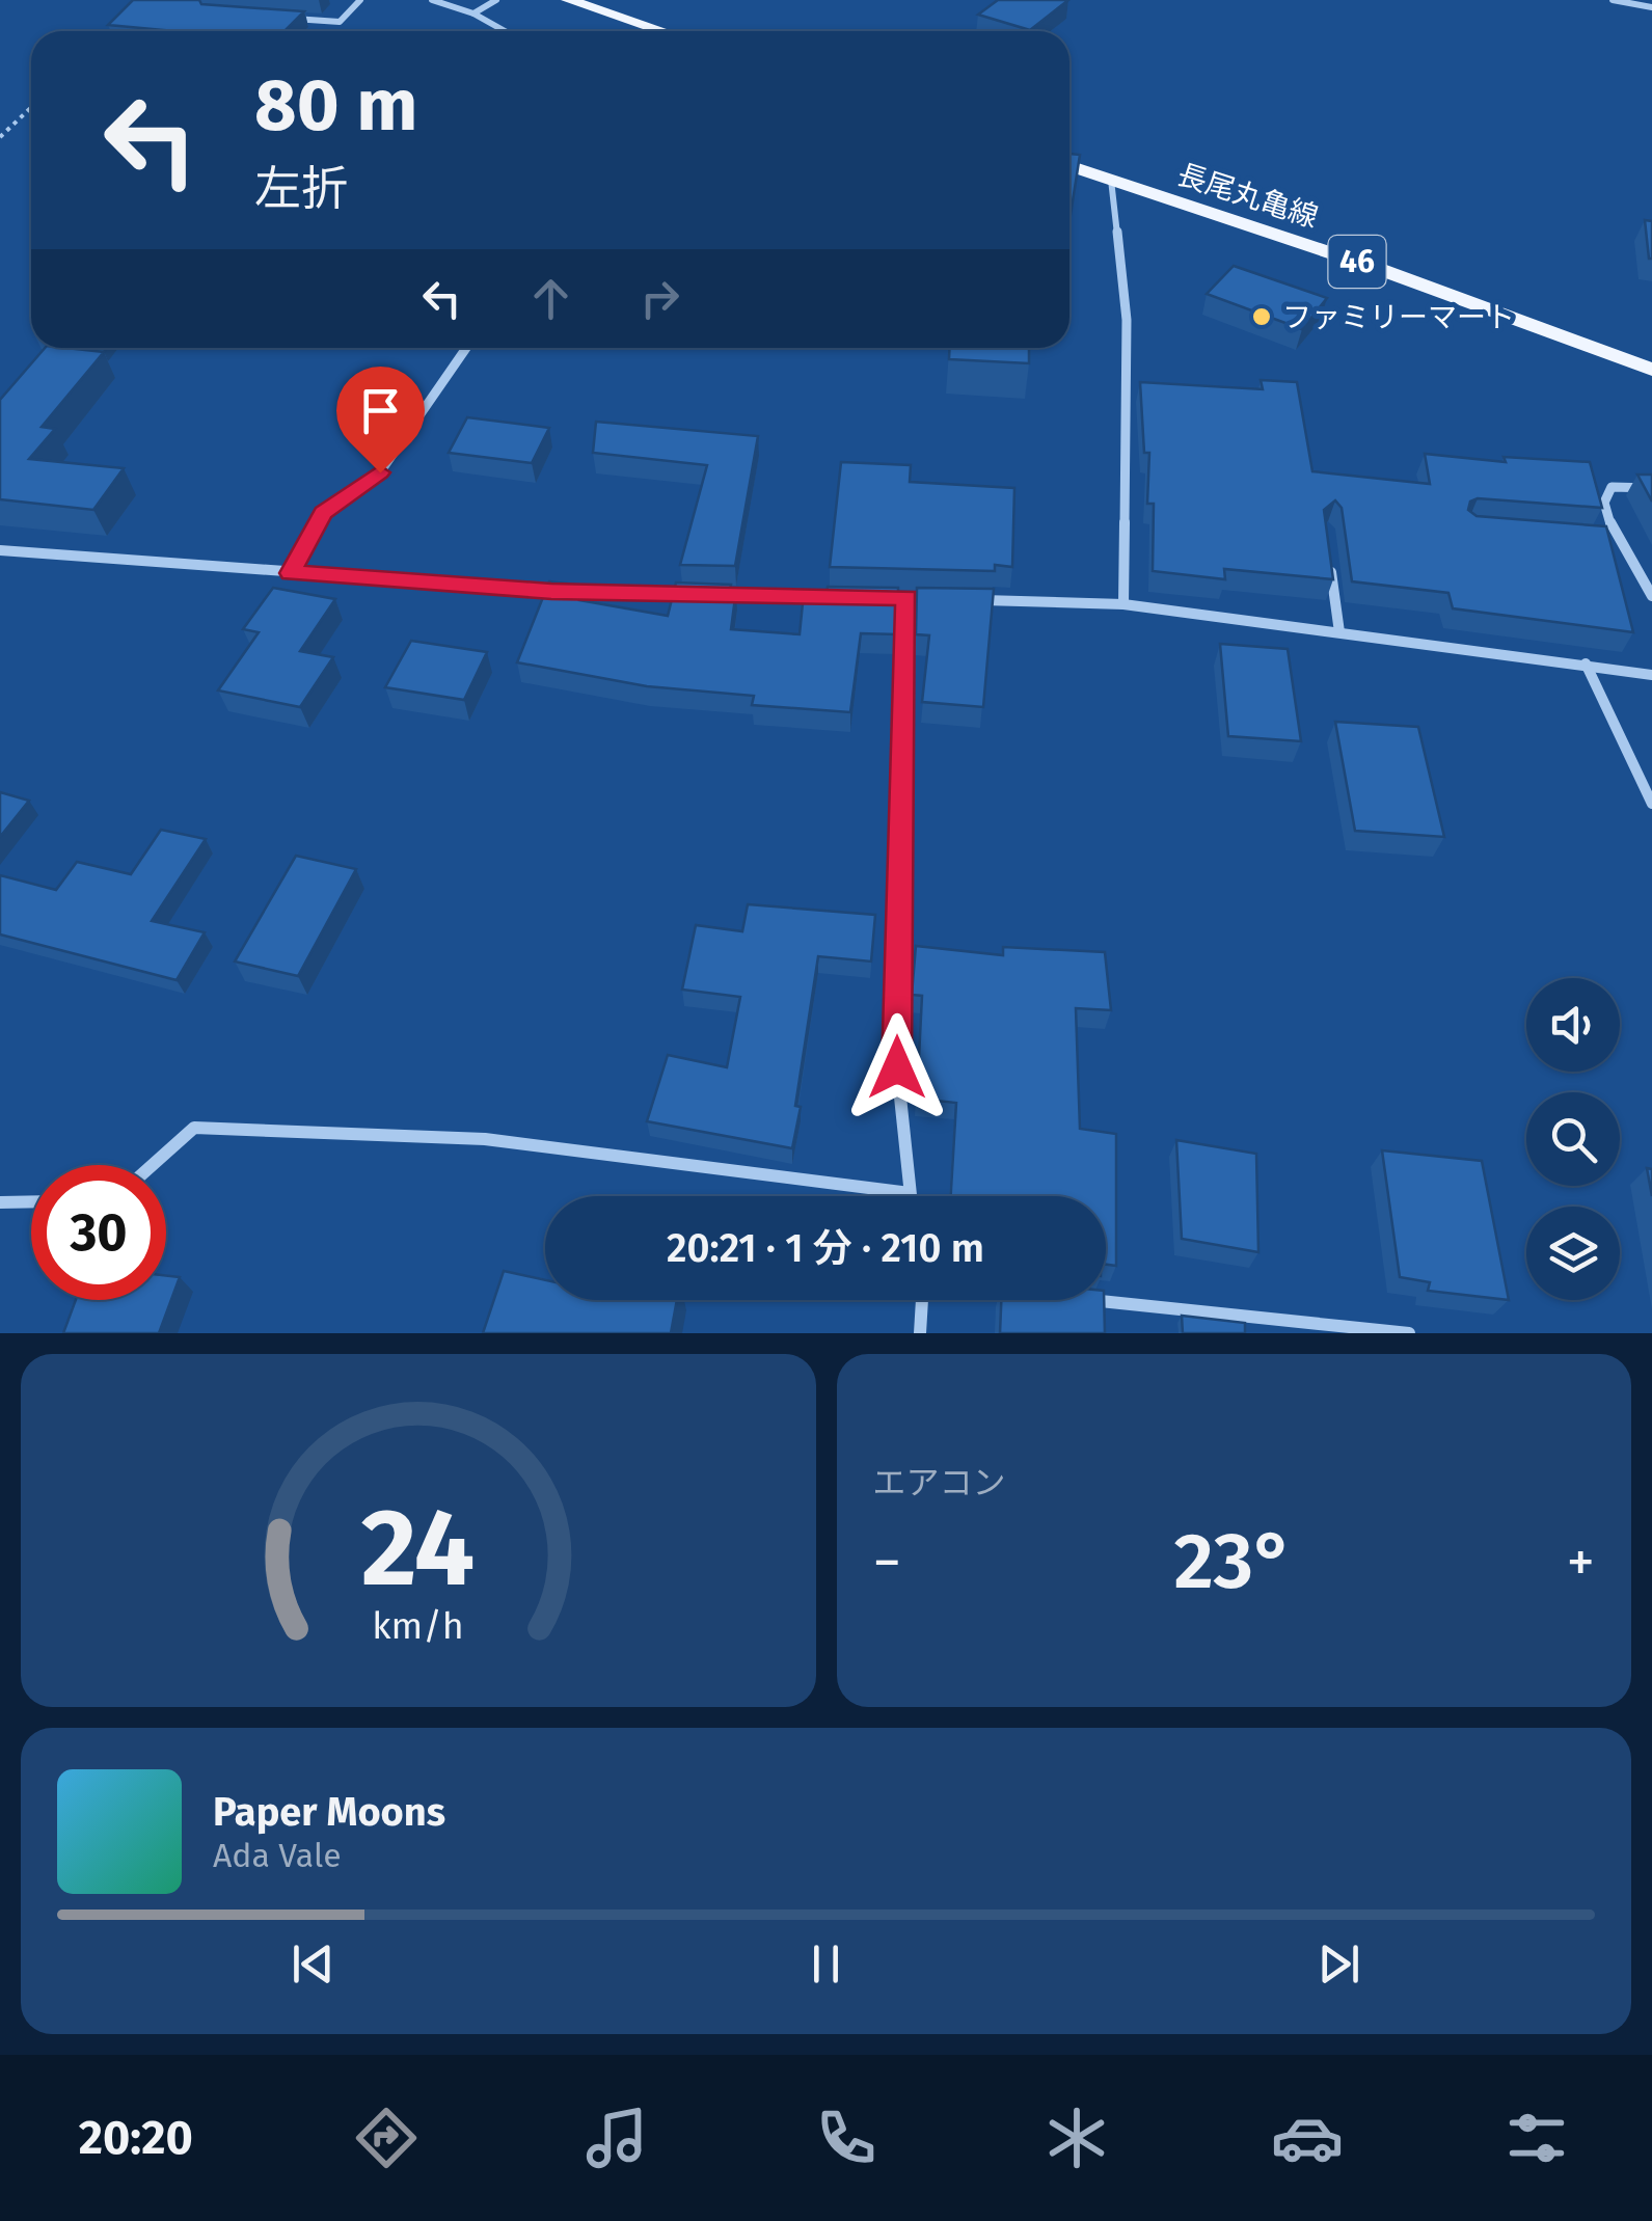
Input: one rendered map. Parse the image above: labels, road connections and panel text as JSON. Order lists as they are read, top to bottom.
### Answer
{
  "streets": {
    "main road": ["長尾丸亀線", "46"]
  },
  "places": ["ファミリーマート"],
  "page": {
    "turn": ["80 m", "左折"],
    "limit": "30",
    "trip": "20:21 · 1 分 · 210 m",
    "tile": "エアコン",
    "heat": ["−", "23°", "+"],
    "song": ["Paper Moons", "Ada Vale"],
    "tabs": "20:20",
    "gauge": ["24", "km/h"]
  }
}
